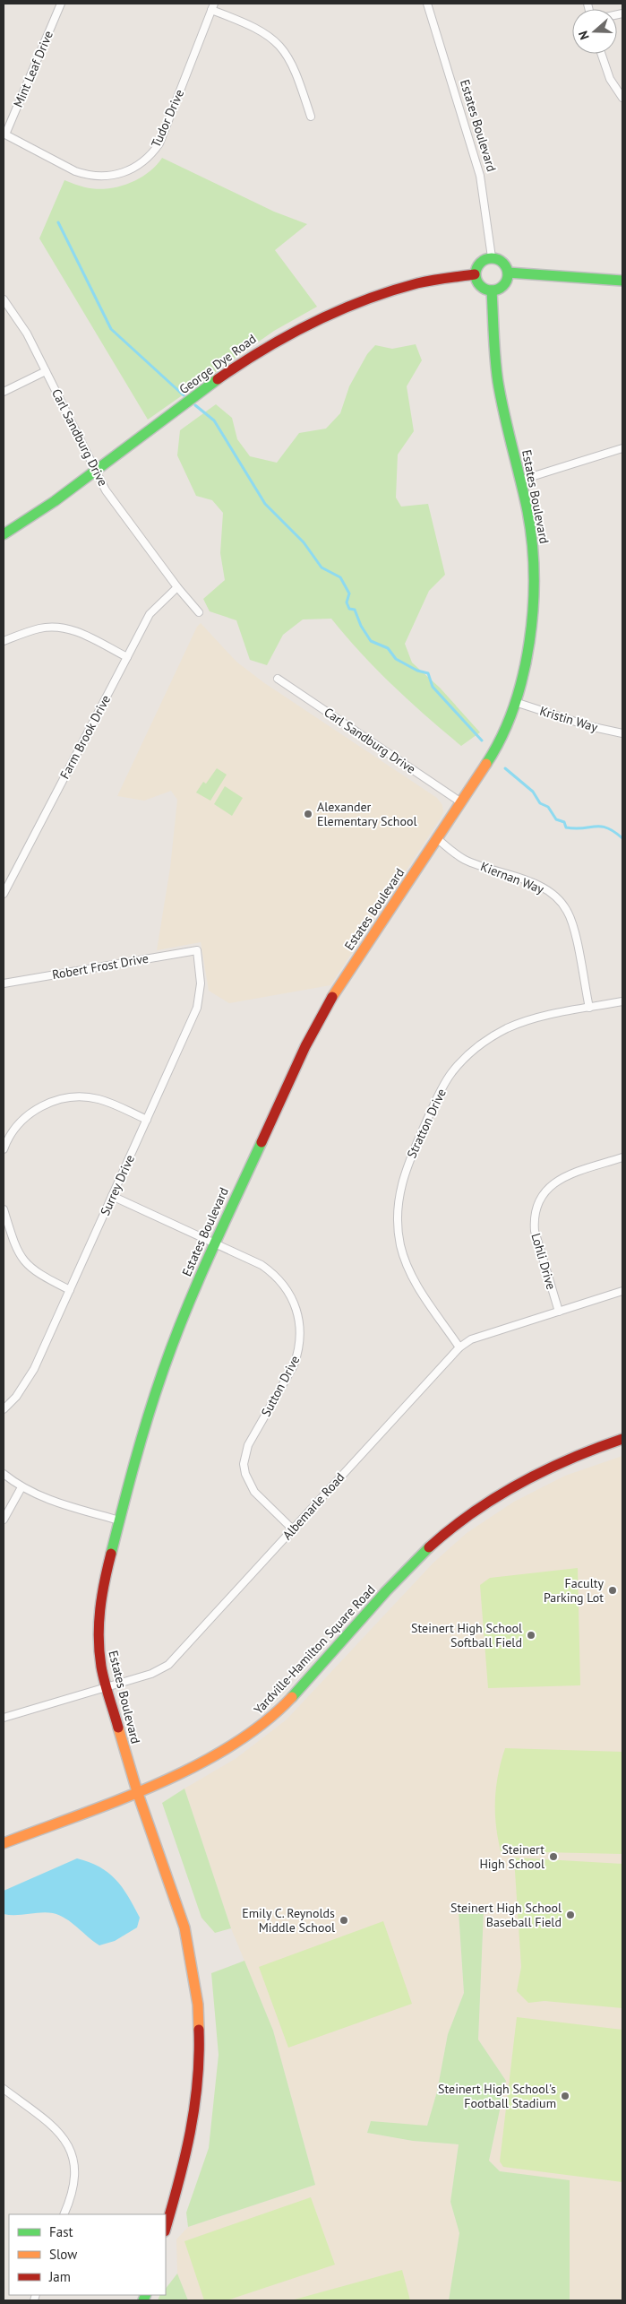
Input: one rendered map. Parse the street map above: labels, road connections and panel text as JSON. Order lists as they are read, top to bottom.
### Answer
{
  "streets": {
    "street": [
      "Mint Leaf Drive",
      "Tudor Drive",
      "Estates Boulevard",
      "George Dye Road",
      "Carl Sandburg Drive",
      "Kristin Way",
      "Farm Brook Drive",
      "Kiernan Way",
      "Robert Frost Drive",
      "Stratton Drive",
      "Surrey Drive",
      "Lohli Drive",
      "Sutton Drive",
      "Albemarle Road",
      "Yardville-Hamilton Square Road"
    ]
  },
  "crossings": [
    ["Mint Leaf Drive", "Tudor Drive"],
    ["Estates Boulevard", "George Dye Road"],
    ["Estates Boulevard", "Carl Sandburg Drive"],
    ["Estates Boulevard", "Kristin Way"],
    ["Estates Boulevard", "Kiernan Way"],
    ["Estates Boulevard", "Sutton Drive"],
    ["Estates Boulevard", "Albemarle Road"],
    ["Estates Boulevard", "Yardville-Hamilton Square Road"],
    ["George Dye Road", "Carl Sandburg Drive"],
    ["Carl Sandburg Drive", "Farm Brook Drive"],
    ["Kiernan Way", "Stratton Drive"],
    ["Robert Frost Drive", "Surrey Drive"],
    ["Stratton Drive", "Albemarle Road"],
    ["Surrey Drive", "Sutton Drive"],
    ["Lohli Drive", "Albemarle Road"],
    ["Sutton Drive", "Albemarle Road"]
  ],
  "places": [
    "Alexander Elementary School",
    "Faculty Parking Lot",
    "Steinert High School Softball Field",
    "Steinert High School",
    "Steinert High School Baseball Field",
    "Emily C. Reynolds Middle School",
    "Steinert High School's Football Stadium"
  ],
  "legend": ["Fast", "Slow", "Jam"],
  "north": "left"
}
